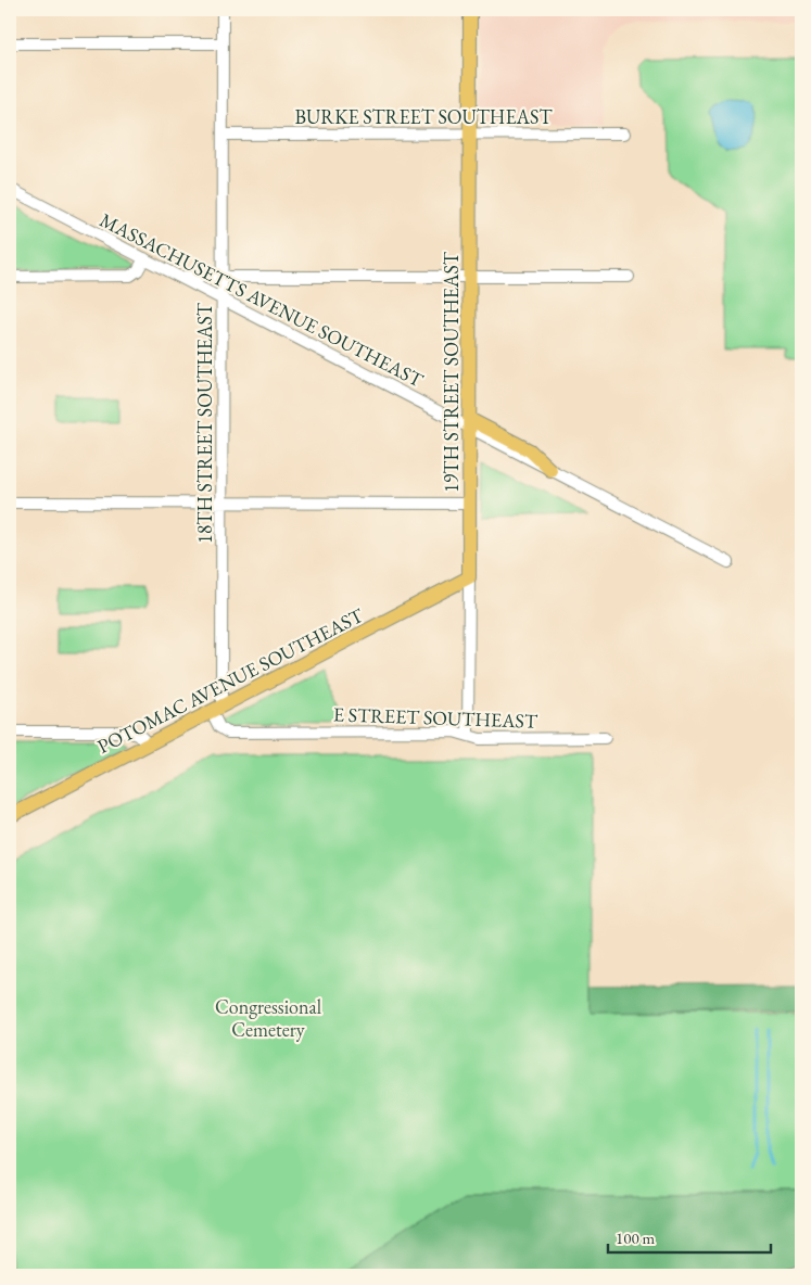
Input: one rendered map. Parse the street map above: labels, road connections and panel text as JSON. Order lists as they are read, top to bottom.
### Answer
{
  "streets": {
    "main road": ["19TH STREET SOUTHEAST", "POTOMAC AVENUE SOUTHEAST"],
    "street": [
      "BURKE STREET SOUTHEAST",
      "MASSACHUSETTS AVENUE SOUTHEAST",
      "18TH STREET SOUTHEAST",
      "E STREET SOUTHEAST"
    ]
  },
  "crossings": [
    ["BURKE STREET SOUTHEAST", "19TH STREET SOUTHEAST"],
    ["BURKE STREET SOUTHEAST", "18TH STREET SOUTHEAST"],
    ["MASSACHUSETTS AVENUE SOUTHEAST", "19TH STREET SOUTHEAST"],
    ["MASSACHUSETTS AVENUE SOUTHEAST", "18TH STREET SOUTHEAST"],
    ["19TH STREET SOUTHEAST", "POTOMAC AVENUE SOUTHEAST"],
    ["19TH STREET SOUTHEAST", "E STREET SOUTHEAST"],
    ["18TH STREET SOUTHEAST", "POTOMAC AVENUE SOUTHEAST"],
    ["18TH STREET SOUTHEAST", "E STREET SOUTHEAST"],
    ["POTOMAC AVENUE SOUTHEAST", "E STREET SOUTHEAST"]
  ],
  "parks": ["Congressional Cemetery"],
  "scale_bar": "100 m"
}
